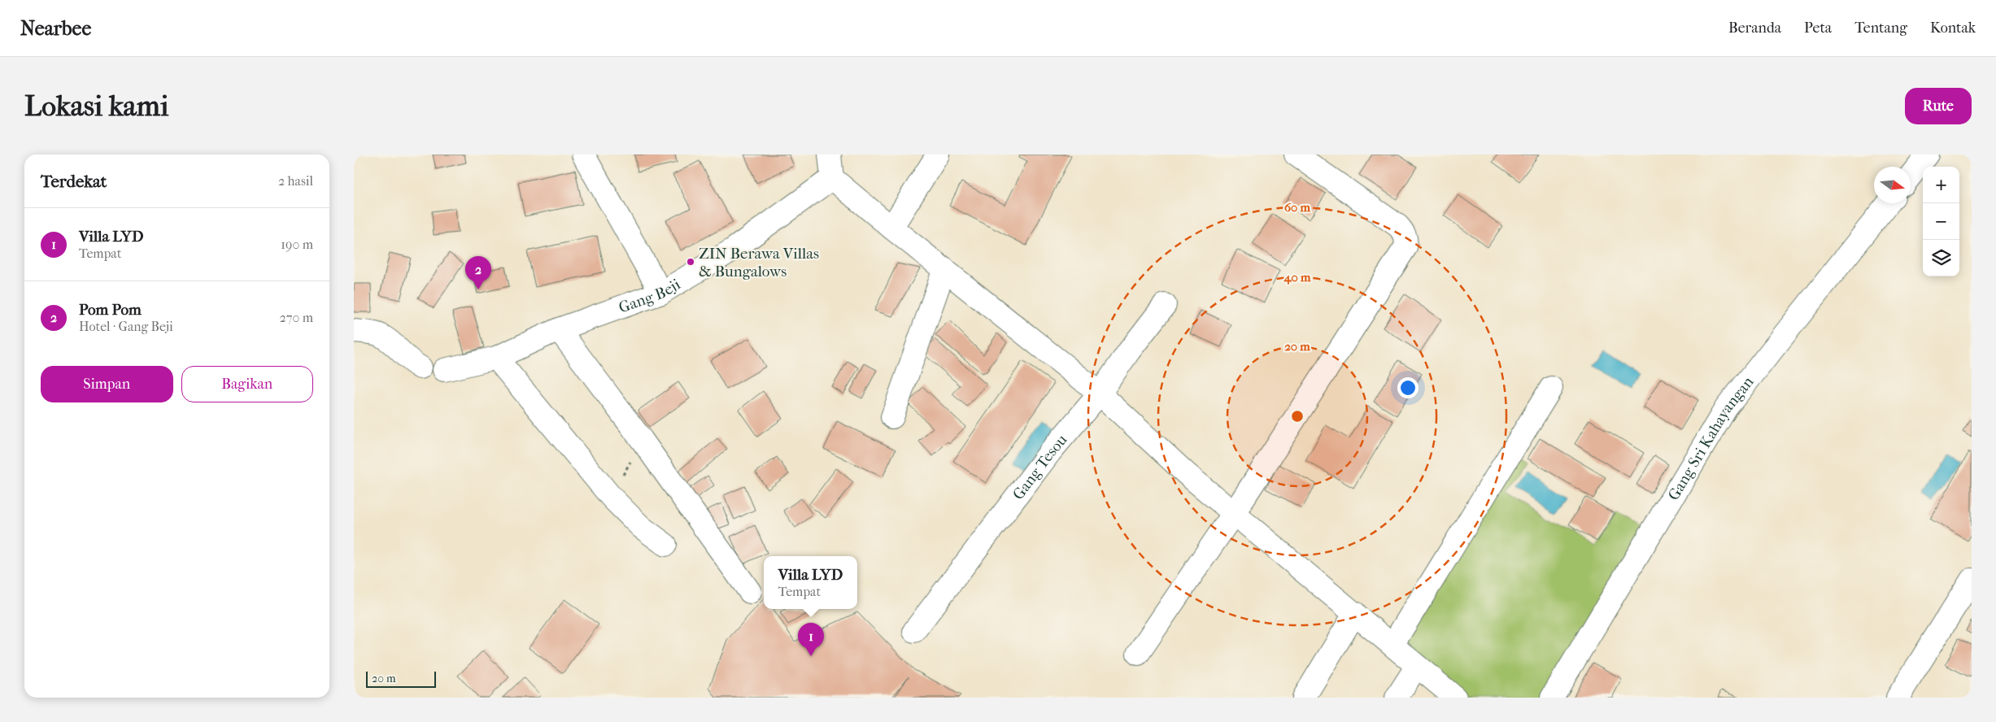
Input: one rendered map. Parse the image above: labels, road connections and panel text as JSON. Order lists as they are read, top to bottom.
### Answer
{
  "streets": {
    "street": ["Gang Beji", "Gang Sri Kahayangan", "Gang Tesou"]
  },
  "places": ["ZIN Berawa Villas & Bungalows"],
  "scale_bar": "20 m",
  "north": "right",
  "page": {
    "header": "Nearbee",
    "nav": [
      "Beranda",
      "Peta",
      "Tentang",
      "Kontak"
    ],
    "buttons": [
      "Rute",
      ["Simpan", "Bagikan"]
    ],
    "title": "Lokasi kami",
    "heading": ["Terdekat", "2 hasil"],
    "map_buttons": ["+", "−"],
    "list": [
      {
        "mark": "1",
        "name": "Villa LYD",
        "note": "Tempat",
        "value": "190 m"
      },
      {
        "mark": "2",
        "name": "Pom Pom",
        "note": "Hotel · Gang Beji",
        "value": "270 m"
      }
    ],
    "pins": ["2", "1"],
    "popup": ["Villa LYD", "Tempat"],
    "scale": "20 m"
  },
  "rings": ["60 m", "40 m", "20 m"]
}
